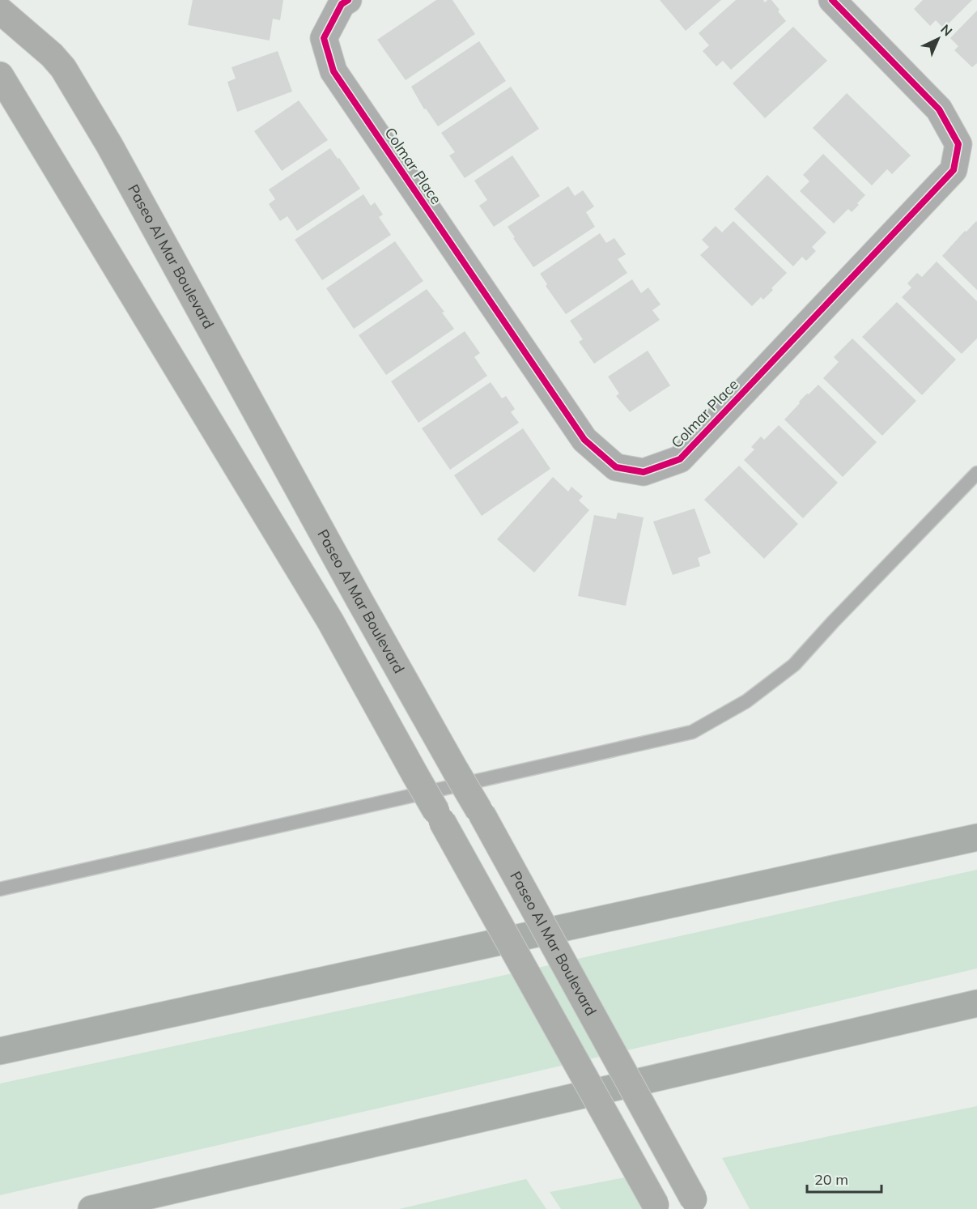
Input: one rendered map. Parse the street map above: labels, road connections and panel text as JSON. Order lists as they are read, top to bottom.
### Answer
{
  "streets": {
    "main road": ["Paseo Al Mar Boulevard"],
    "street": ["Colmar Place"]
  },
  "scale_bar": "20 m",
  "north": "top right"
}
